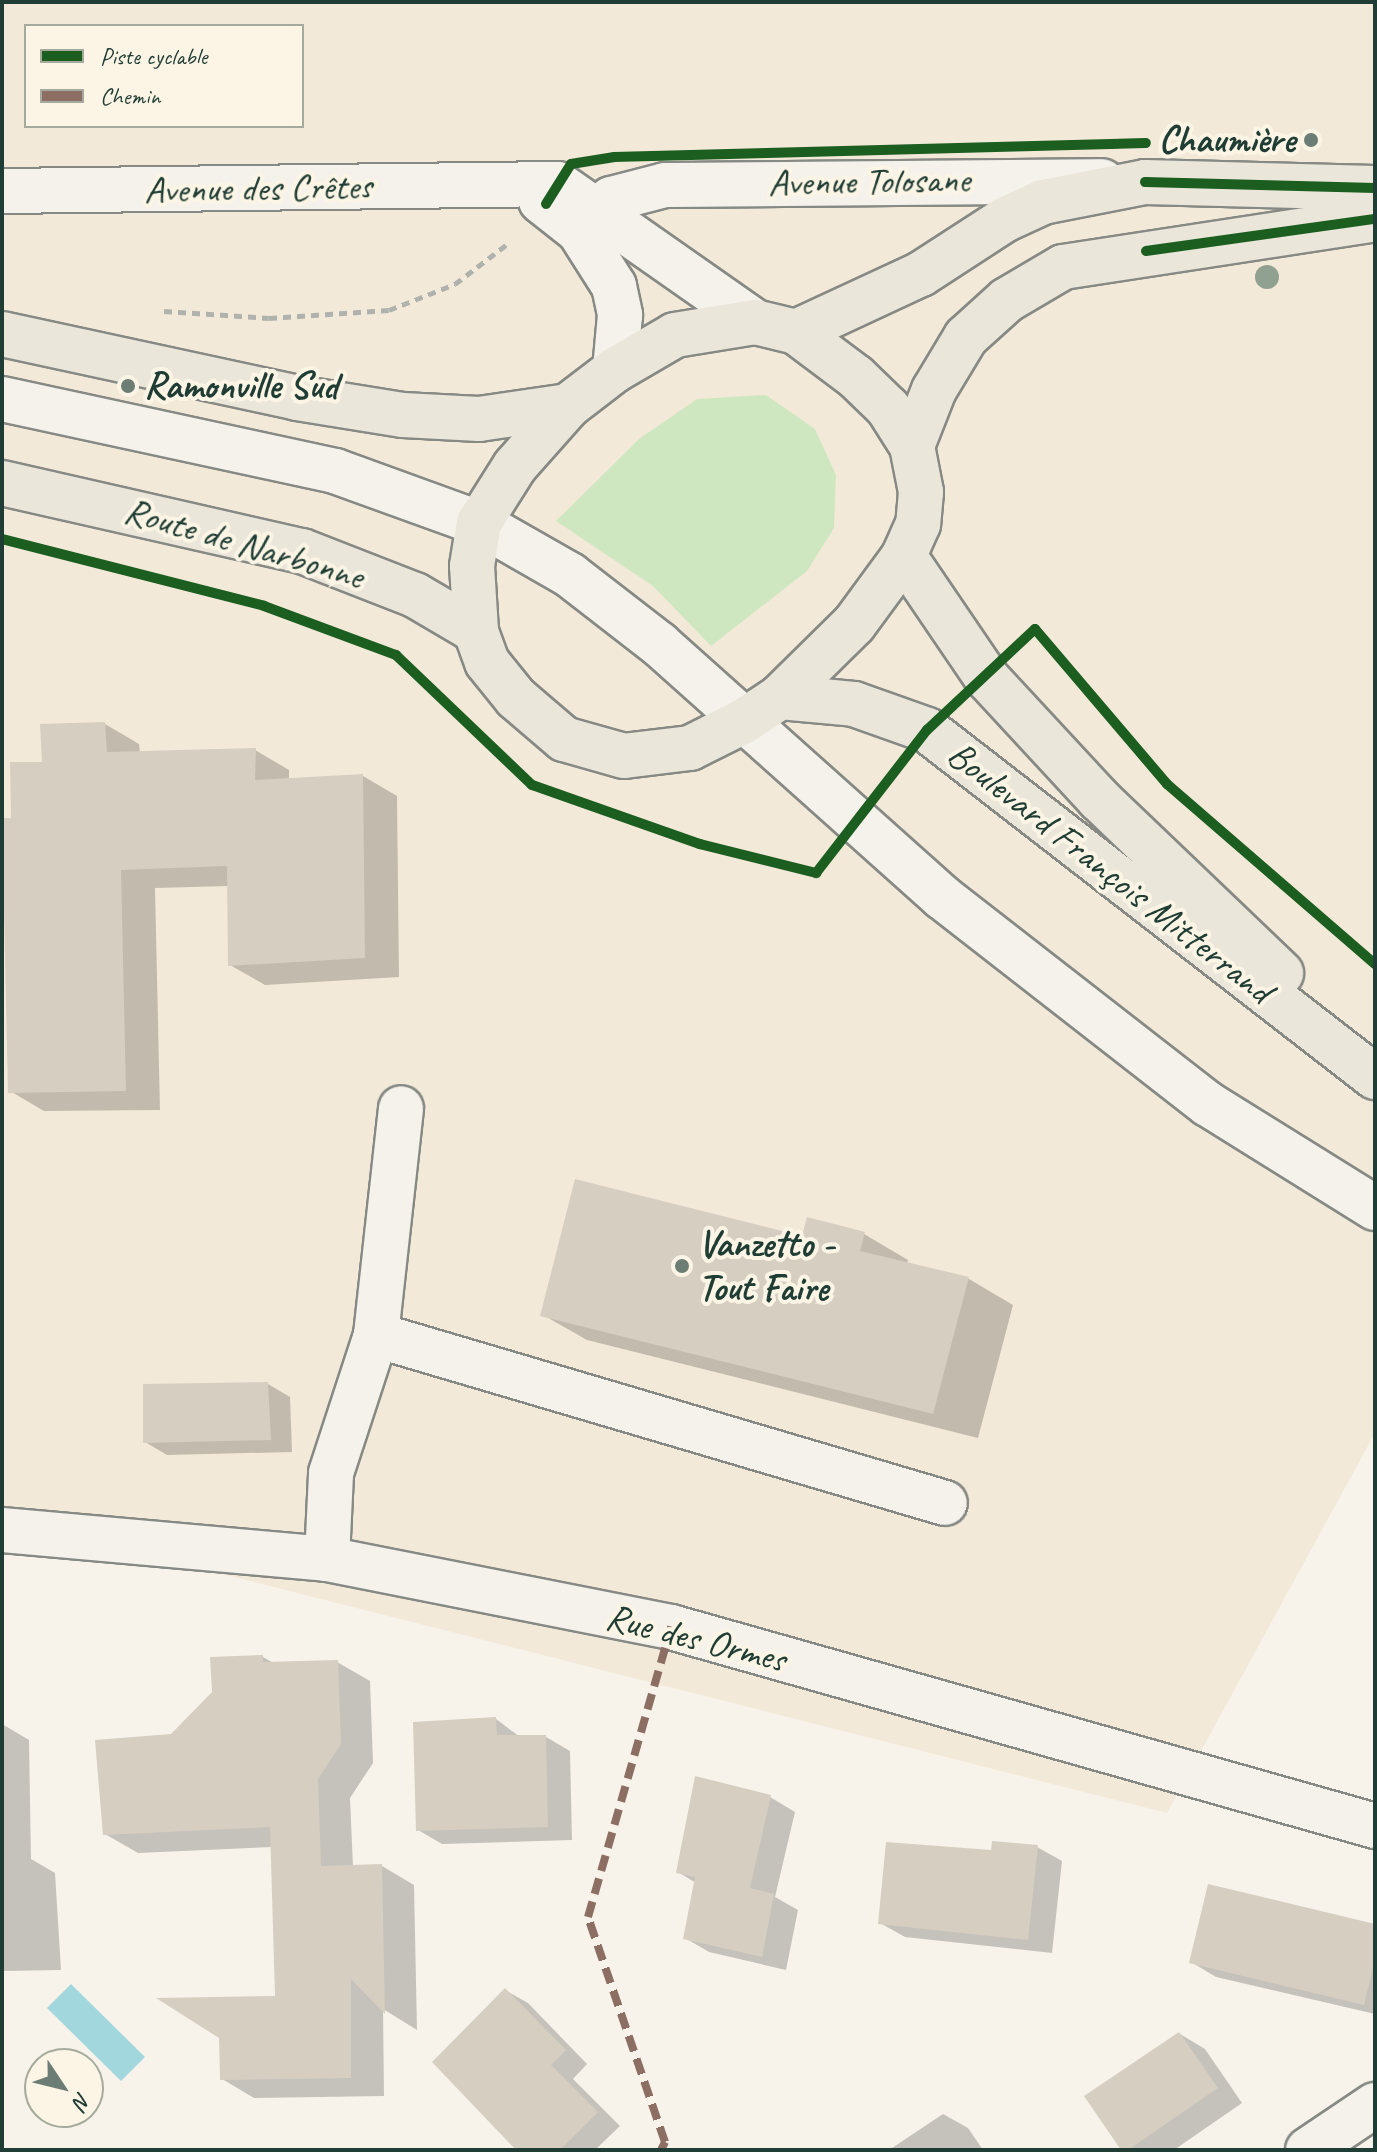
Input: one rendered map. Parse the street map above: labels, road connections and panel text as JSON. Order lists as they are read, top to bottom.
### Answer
{
  "streets": {
    "main road": ["Avenue Tolosane", "Route de Narbonne", "Boulevard François Mitterrand"],
    "street": ["Avenue des Crêtes", "Rue des Ormes"]
  },
  "crossings": [
    ["Avenue Tolosane", "Avenue des Crêtes"]
  ],
  "places": ["Chaumière", "Ramonville Sud", "Vanzetto - Tout Faire"],
  "legend": ["Piste cyclable", "Chemin"],
  "north": "bottom right"
}
